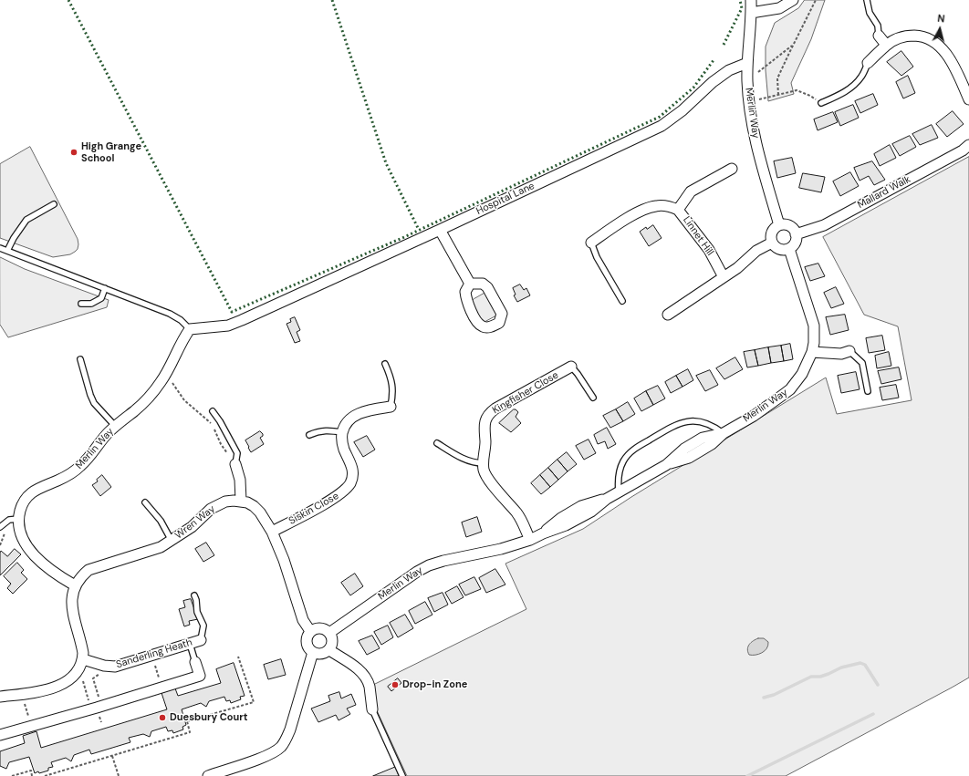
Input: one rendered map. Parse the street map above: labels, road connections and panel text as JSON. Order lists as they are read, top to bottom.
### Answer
{
  "streets": {
    "street": [
      "Merlin Way",
      "Mallard Walk",
      "Hospital Lane",
      "Linnet Hill",
      "Kingfisher Close",
      "Siskin Close",
      "Wren Way",
      "Sanderling Heath"
    ]
  },
  "crossings": [
    ["Merlin Way", "Mallard Walk"],
    ["Merlin Way", "Hospital Lane"],
    ["Merlin Way", "Kingfisher Close"],
    ["Merlin Way", "Wren Way"]
  ],
  "places": ["High Grange School", "Drop-in Zone", "Duesbury Court"],
  "north": "top"
}
